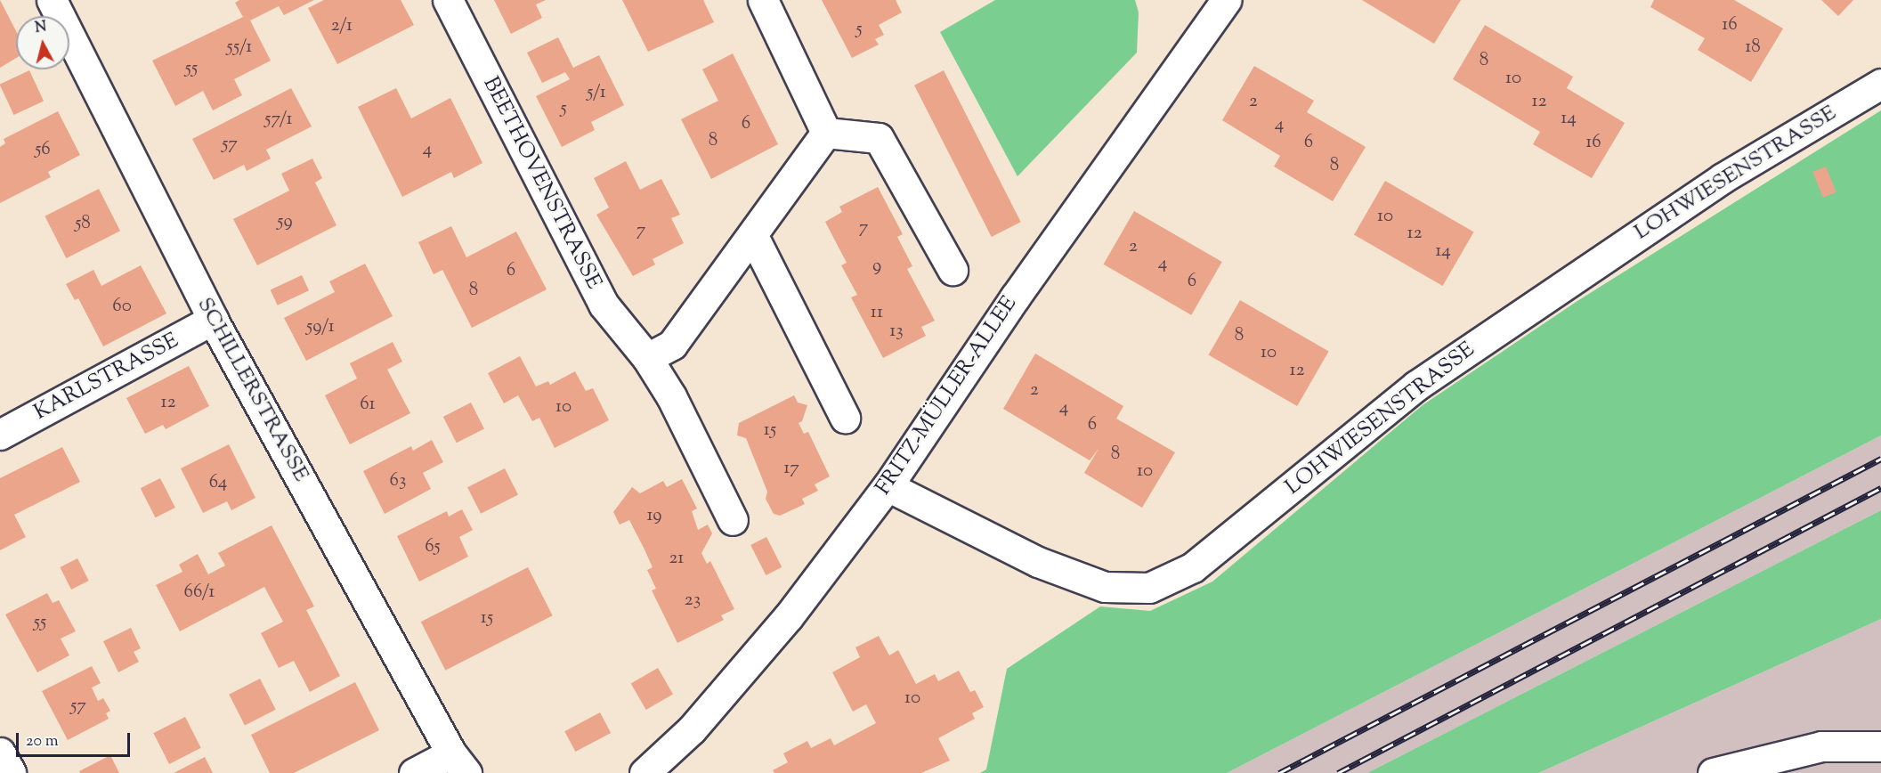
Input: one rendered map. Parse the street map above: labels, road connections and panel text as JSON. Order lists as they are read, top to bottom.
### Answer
{
  "streets": {
    "street": [
      "LOHWIESENSTRASSE",
      "BEETHOVENSTRASSE",
      "KARLSTRASSE",
      "SCHILLERSTRASSE",
      "FRITZ-MÜLLER-ALLEE"
    ]
  },
  "crossings": [
    ["LOHWIESENSTRASSE", "FRITZ-MÜLLER-ALLEE"],
    ["KARLSTRASSE", "SCHILLERSTRASSE"]
  ],
  "house_numbers": [
    "16",
    "2/1",
    "5",
    "55/1",
    "18",
    "8",
    "55",
    "10",
    "5/1",
    "2",
    "12",
    "5",
    "14",
    "57/1",
    "6",
    "4",
    "8",
    "6",
    "16",
    "57",
    "56",
    "4",
    "8",
    "10",
    "59",
    "58",
    "7",
    "7",
    "12",
    "2",
    "14",
    "4",
    "9",
    "6",
    "6",
    "8",
    "60",
    "11",
    "59/1",
    "13",
    "8",
    "10",
    "12",
    "2",
    "12",
    "61",
    "10",
    "4",
    "6",
    "15",
    "8",
    "17",
    "10",
    "63",
    "64",
    "19",
    "65",
    "21",
    "66/1",
    "23",
    "15",
    "55",
    "10",
    "57"
  ],
  "scale_bar": "20 m",
  "north": "top"
}
